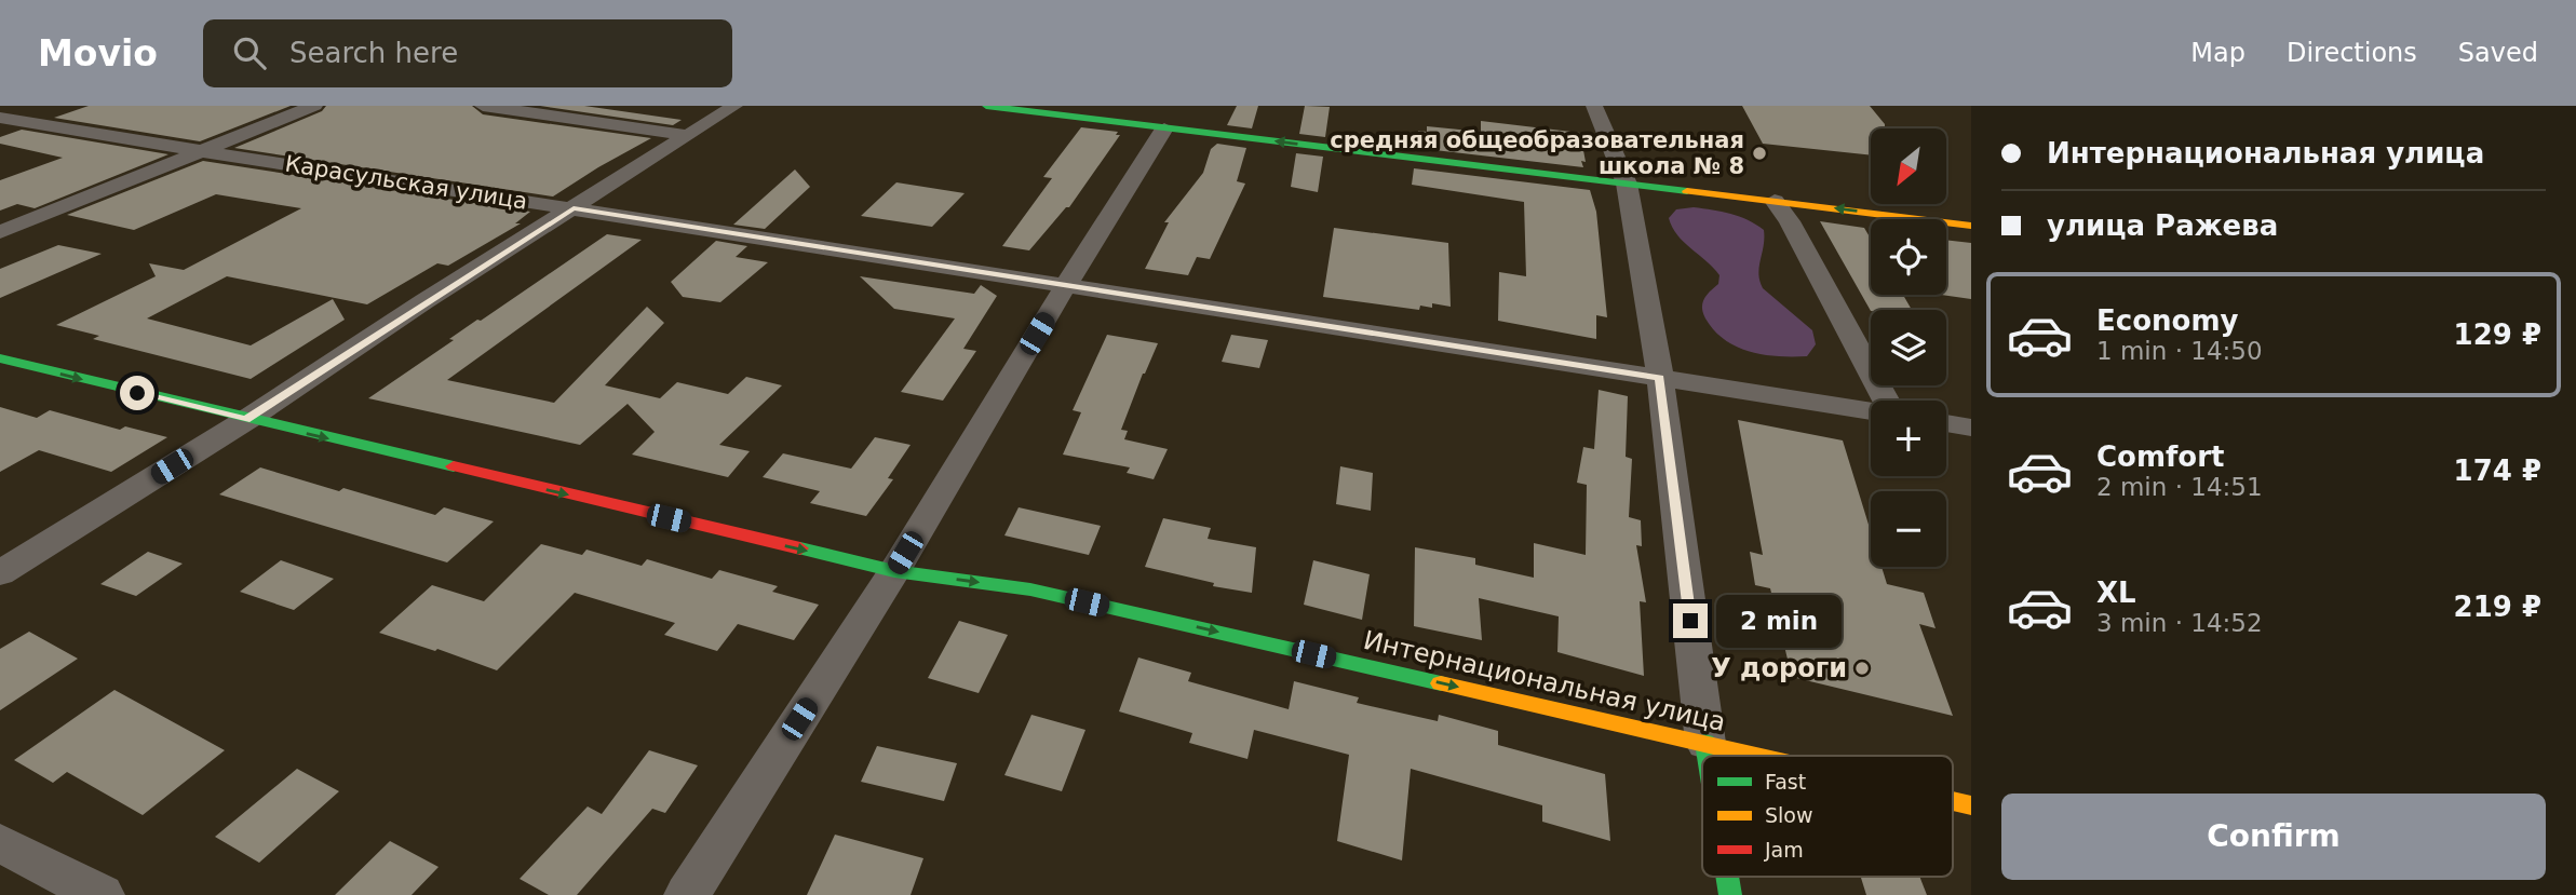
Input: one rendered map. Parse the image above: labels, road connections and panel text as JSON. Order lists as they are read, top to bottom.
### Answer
{
  "streets": {
    "main road": ["Интернациональная улица"],
    "street": ["Карасульская улица"]
  },
  "one_way": ["Интернациональная улица"],
  "places": ["средняя общеобразовательная школа № 8", "У дороги"],
  "legend": ["Fast", "Slow", "Jam"],
  "north": "bottom left",
  "page": {
    "header": "Movio",
    "search": "Search here",
    "nav": ["Map", "Directions", "Saved"],
    "banner": ["Интернациональная улица", "улица Ражева"],
    "map_buttons": ["+", "−"],
    "list": [
      {
        "name": "Economy",
        "note": "1 min · 14:50",
        "value": "129 ₽"
      },
      {
        "name": "Comfort",
        "note": "2 min · 14:51",
        "value": "174 ₽"
      },
      {
        "name": "XL",
        "note": "3 min · 14:52",
        "value": "219 ₽"
      }
    ],
    "bubble": "2 min",
    "buttons": "Confirm"
  }
}
